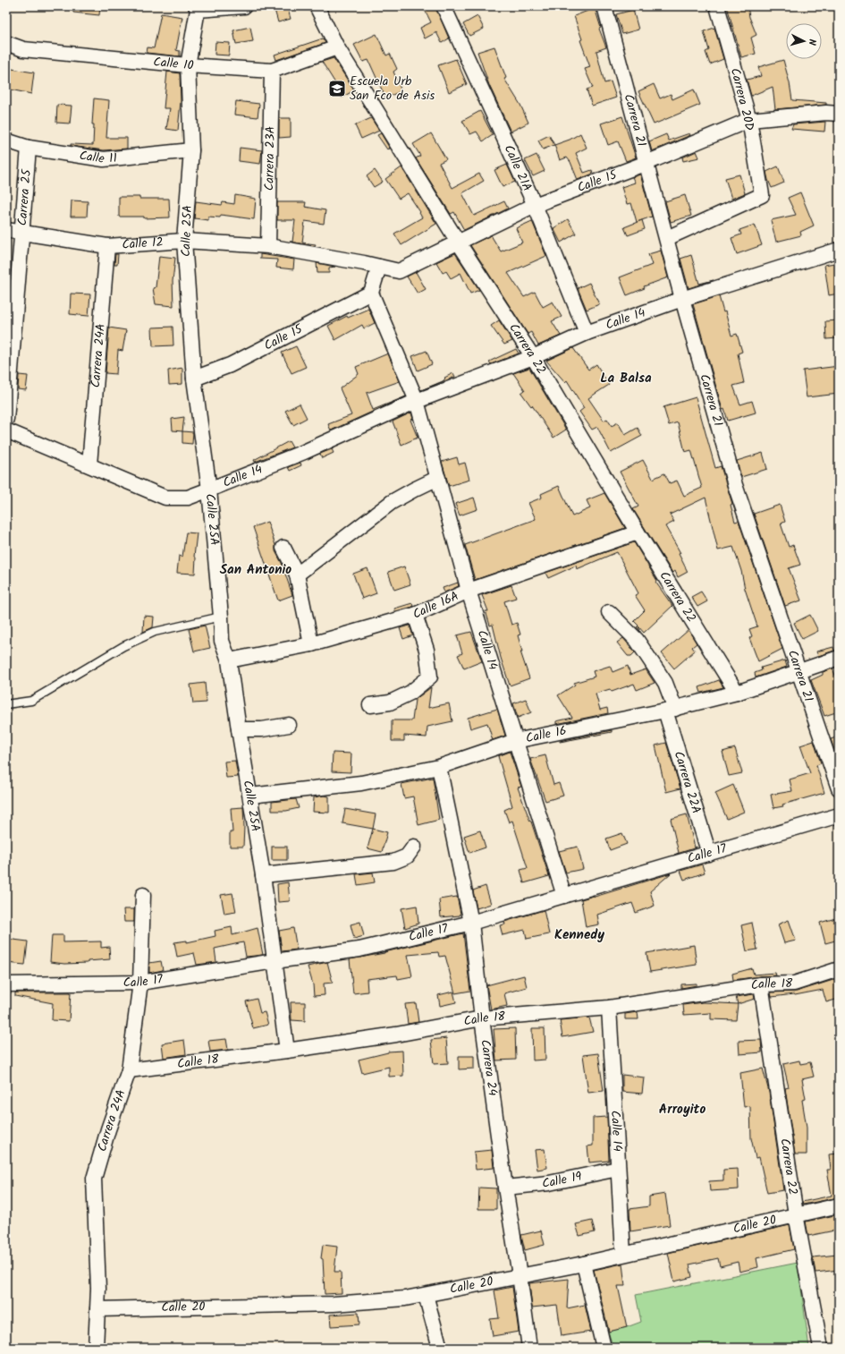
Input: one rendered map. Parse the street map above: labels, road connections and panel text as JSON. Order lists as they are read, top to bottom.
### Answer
{
  "streets": {
    "street": [
      "Calle 10",
      "Carrera 20D",
      "Carrera 21",
      "Calle 11",
      "Carrera 23A",
      "Calle 21A",
      "Calle 15",
      "Carrera 25",
      "Calle 25A",
      "Calle 12",
      "Calle 14",
      "Carrera 22",
      "Carrera 24A",
      "Calle 16A",
      "Calle 16",
      "Carrera 22A",
      "Calle 17",
      "Calle 18",
      "Carrera 24",
      "Calle 19",
      "Calle 20"
    ]
  },
  "crossings": [
    ["Calle 10", "Carrera 23A"],
    ["Calle 10", "Calle 25A"],
    ["Calle 10", "Carrera 22"],
    ["Carrera 20D", "Carrera 21"],
    ["Carrera 20D", "Calle 15"],
    ["Carrera 21", "Calle 15"],
    ["Carrera 21", "Calle 14"],
    ["Carrera 21", "Calle 16"],
    ["Calle 11", "Carrera 25"],
    ["Calle 11", "Calle 25A"],
    ["Carrera 23A", "Calle 12"],
    ["Calle 21A", "Calle 15"],
    ["Calle 21A", "Calle 14"],
    ["Calle 15", "Calle 25A"],
    ["Calle 15", "Calle 12"],
    ["Calle 15", "Calle 14"],
    ["Calle 15", "Carrera 22"],
    ["Carrera 25", "Calle 12"],
    ["Calle 25A", "Calle 12"],
    ["Calle 25A", "Calle 14"],
    ["Calle 25A", "Calle 16A"],
    ["Calle 25A", "Calle 16"],
    ["Calle 25A", "Calle 17"],
    ["Calle 25A", "Calle 18"],
    ["Calle 12", "Carrera 24A"],
    ["Calle 14", "Carrera 22"],
    ["Calle 14", "Carrera 24A"],
    ["Calle 14", "Calle 16A"],
    ["Calle 14", "Calle 16"],
    ["Calle 14", "Calle 17"],
    ["Calle 14", "Calle 18"],
    ["Calle 14", "Calle 19"],
    ["Calle 14", "Calle 20"],
    ["Carrera 22", "Calle 16A"],
    ["Carrera 22", "Calle 16"],
    ["Carrera 22", "Calle 18"],
    ["Carrera 22", "Calle 20"],
    ["Carrera 24A", "Calle 17"],
    ["Carrera 24A", "Calle 18"],
    ["Carrera 24A", "Calle 20"],
    ["Calle 16", "Carrera 22A"],
    ["Calle 16", "Carrera 24"],
    ["Carrera 22A", "Calle 17"],
    ["Calle 17", "Carrera 24"],
    ["Calle 18", "Carrera 24"],
    ["Carrera 24", "Calle 19"],
    ["Carrera 24", "Calle 20"]
  ],
  "districts": [
    "La Balsa",
    "San Antonio",
    "Kennedy",
    "Arroyito"
  ],
  "places": {
    "school or university": ["Escuela Urb San Fco de Asis"]
  },
  "north": "right"
}
